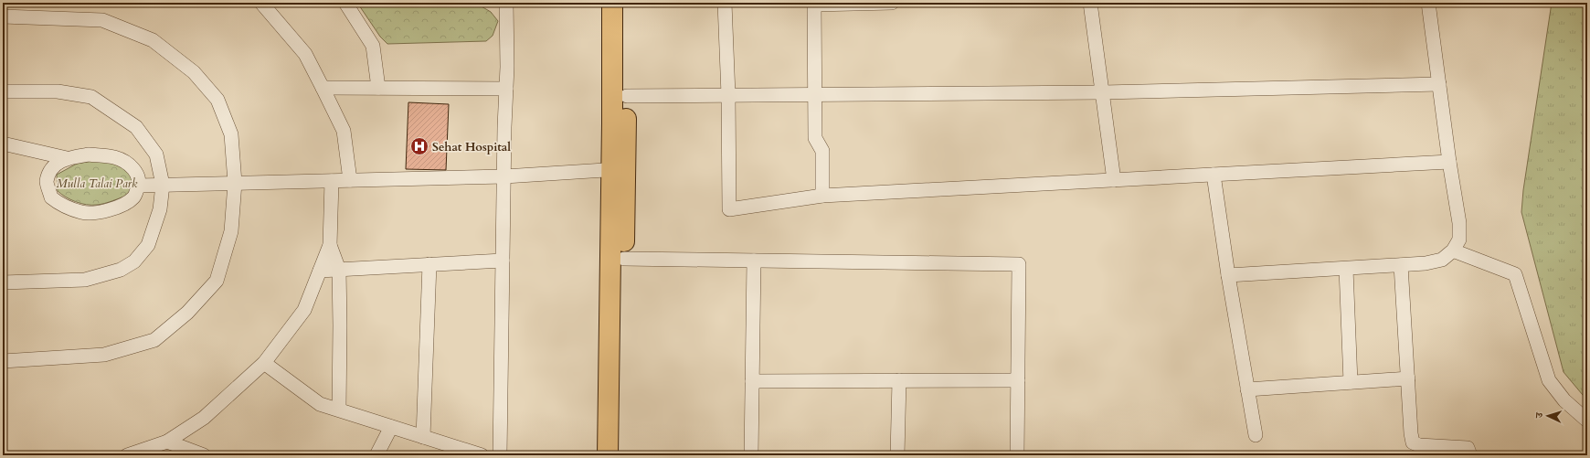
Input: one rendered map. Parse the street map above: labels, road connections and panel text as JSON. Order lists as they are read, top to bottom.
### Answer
{
  "parks": ["Mulla Talai Park"],
  "places": {
    "hospital": ["Sehat Hospital"]
  },
  "north": "left"
}
